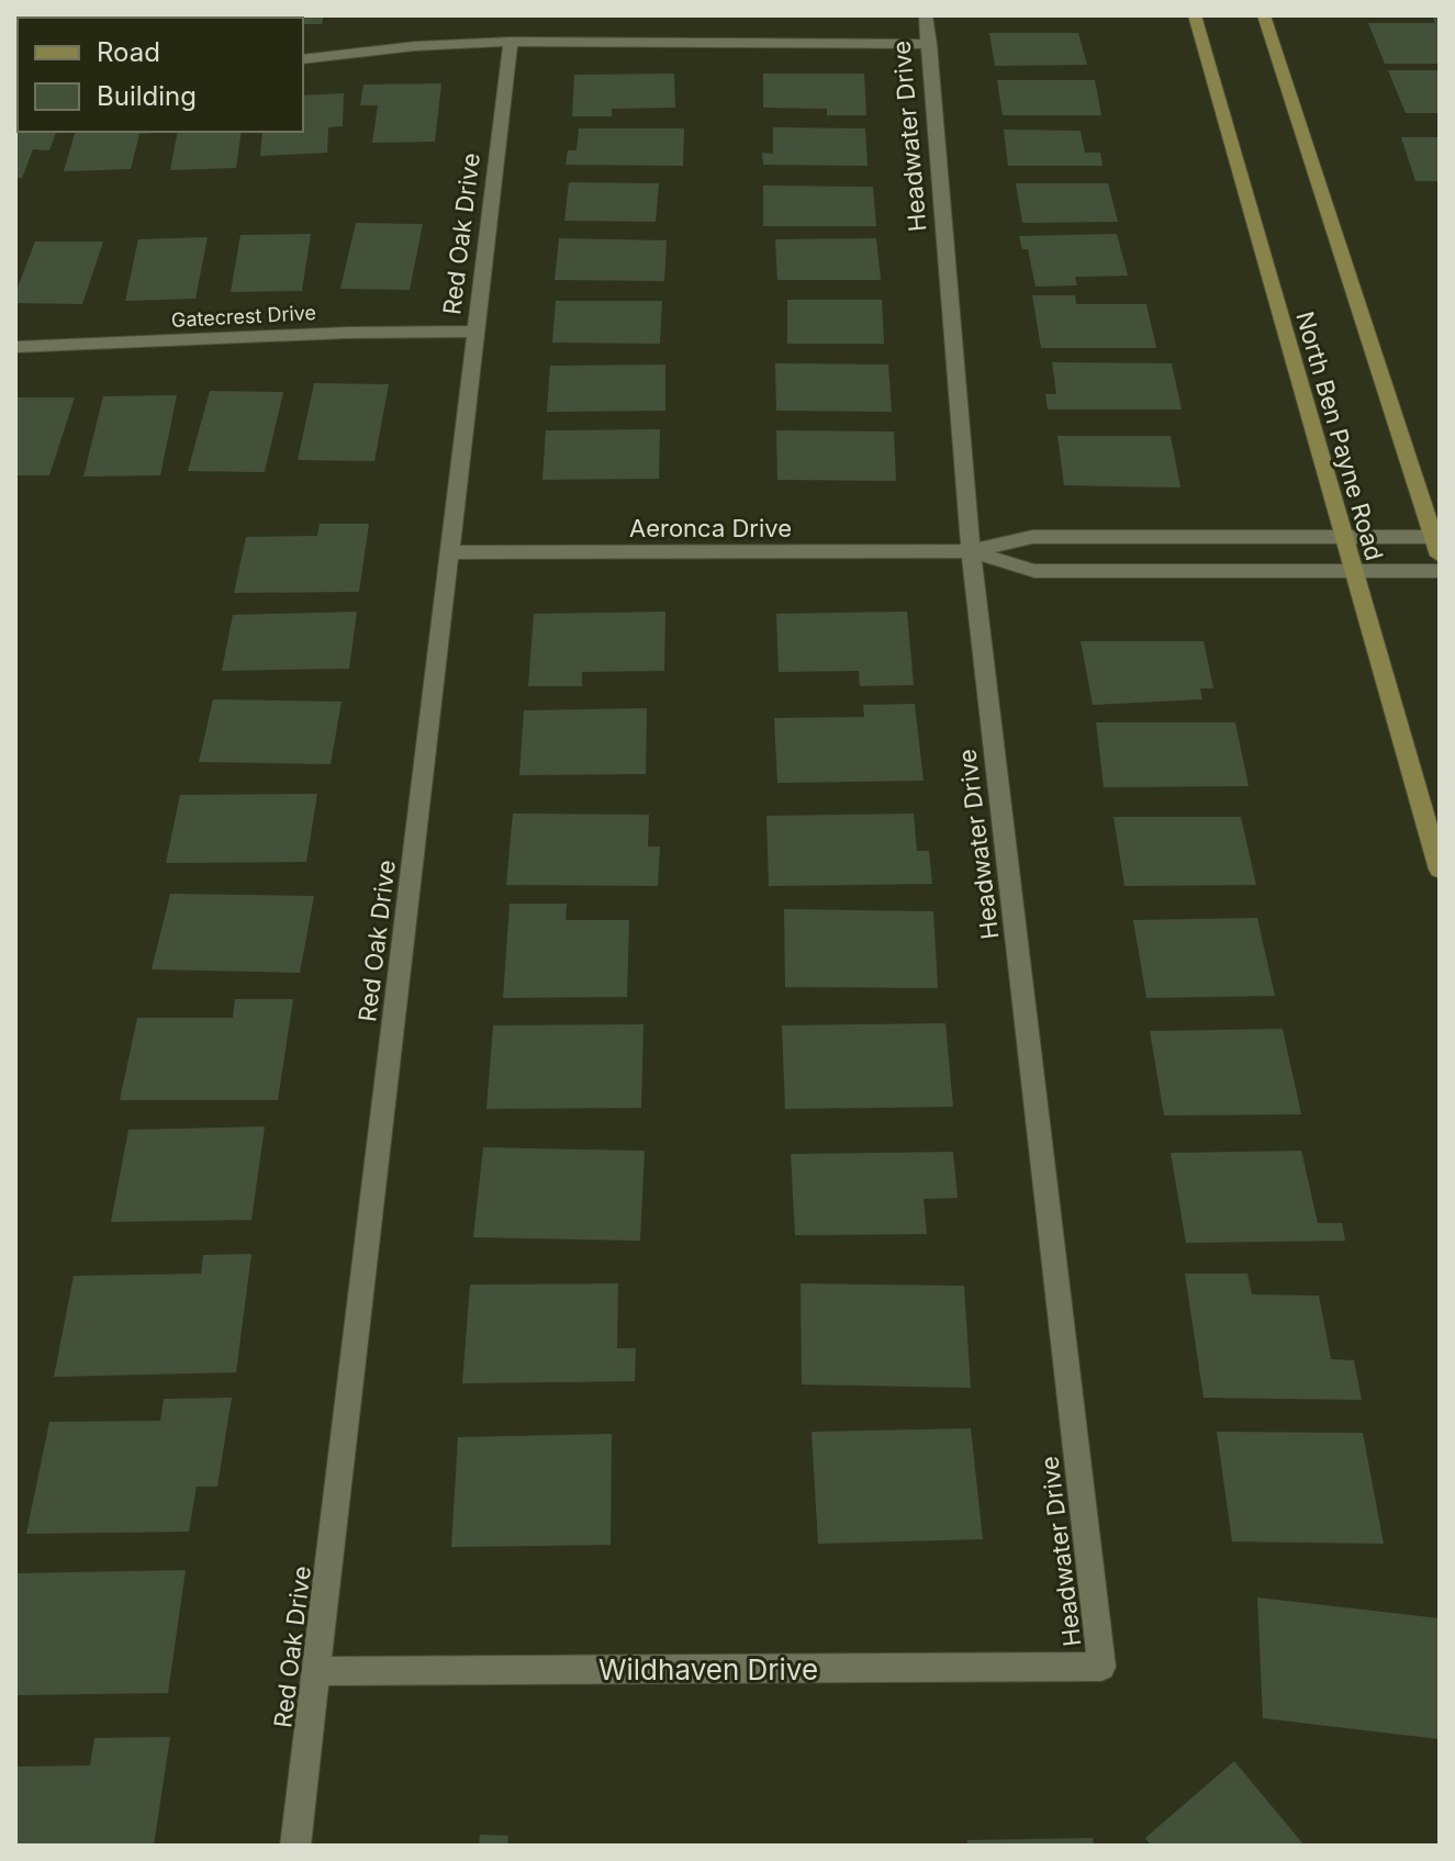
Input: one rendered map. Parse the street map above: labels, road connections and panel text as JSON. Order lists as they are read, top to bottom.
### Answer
{
  "streets": {
    "street": [
      "Headwater Drive",
      "Red Oak Drive",
      "Gatecrest Drive",
      "North Ben Payne Road",
      "Aeronca Drive",
      "Wildhaven Drive"
    ]
  },
  "crossings": [
    ["Headwater Drive", "Aeronca Drive"],
    ["Headwater Drive", "Wildhaven Drive"],
    ["Red Oak Drive", "Gatecrest Drive"],
    ["Red Oak Drive", "Aeronca Drive"],
    ["Red Oak Drive", "Wildhaven Drive"],
    ["North Ben Payne Road", "Aeronca Drive"]
  ],
  "legend": ["Road", "Building"]
}
